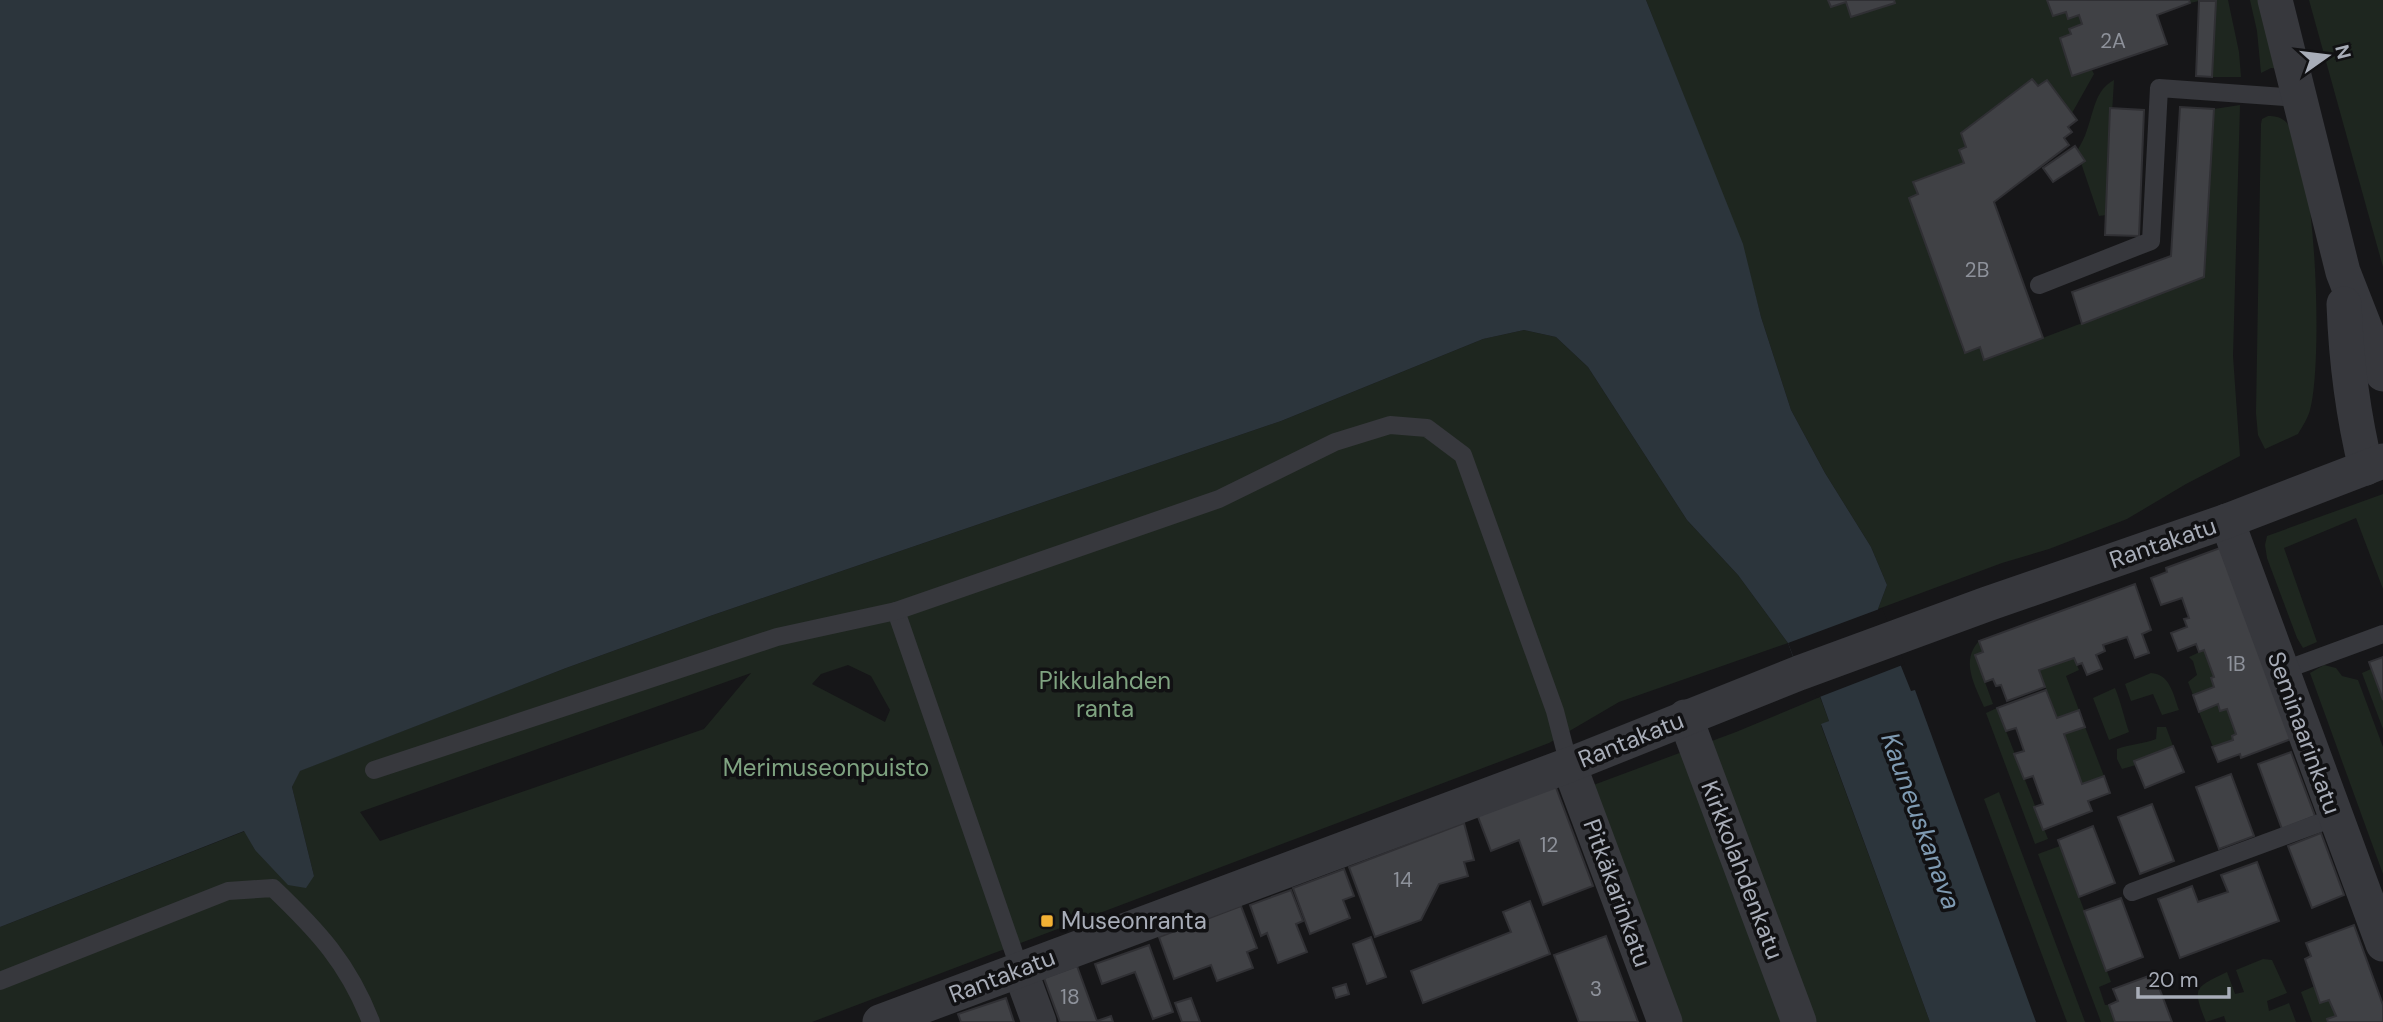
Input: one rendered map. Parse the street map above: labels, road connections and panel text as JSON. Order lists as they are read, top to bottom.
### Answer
{
  "streets": {
    "street": [
      "Rantakatu",
      "Seminaarinkatu",
      "Kirkkolahdenkatu",
      "Pitkäkarinkatu"
    ]
  },
  "crossings": [
    ["Rantakatu", "Seminaarinkatu"],
    ["Rantakatu", "Kirkkolahdenkatu"],
    ["Rantakatu", "Pitkäkarinkatu"]
  ],
  "water": ["Kauneuskanava"],
  "parks": ["Pikkulahden ranta", "Merimuseonpuisto"],
  "places": {
    "transit": ["Museonranta"]
  },
  "house_numbers": [
    "2A",
    "2B",
    "1B",
    "12",
    "14",
    "3",
    "18"
  ],
  "scale_bar": "20 m",
  "north": "right"
}
